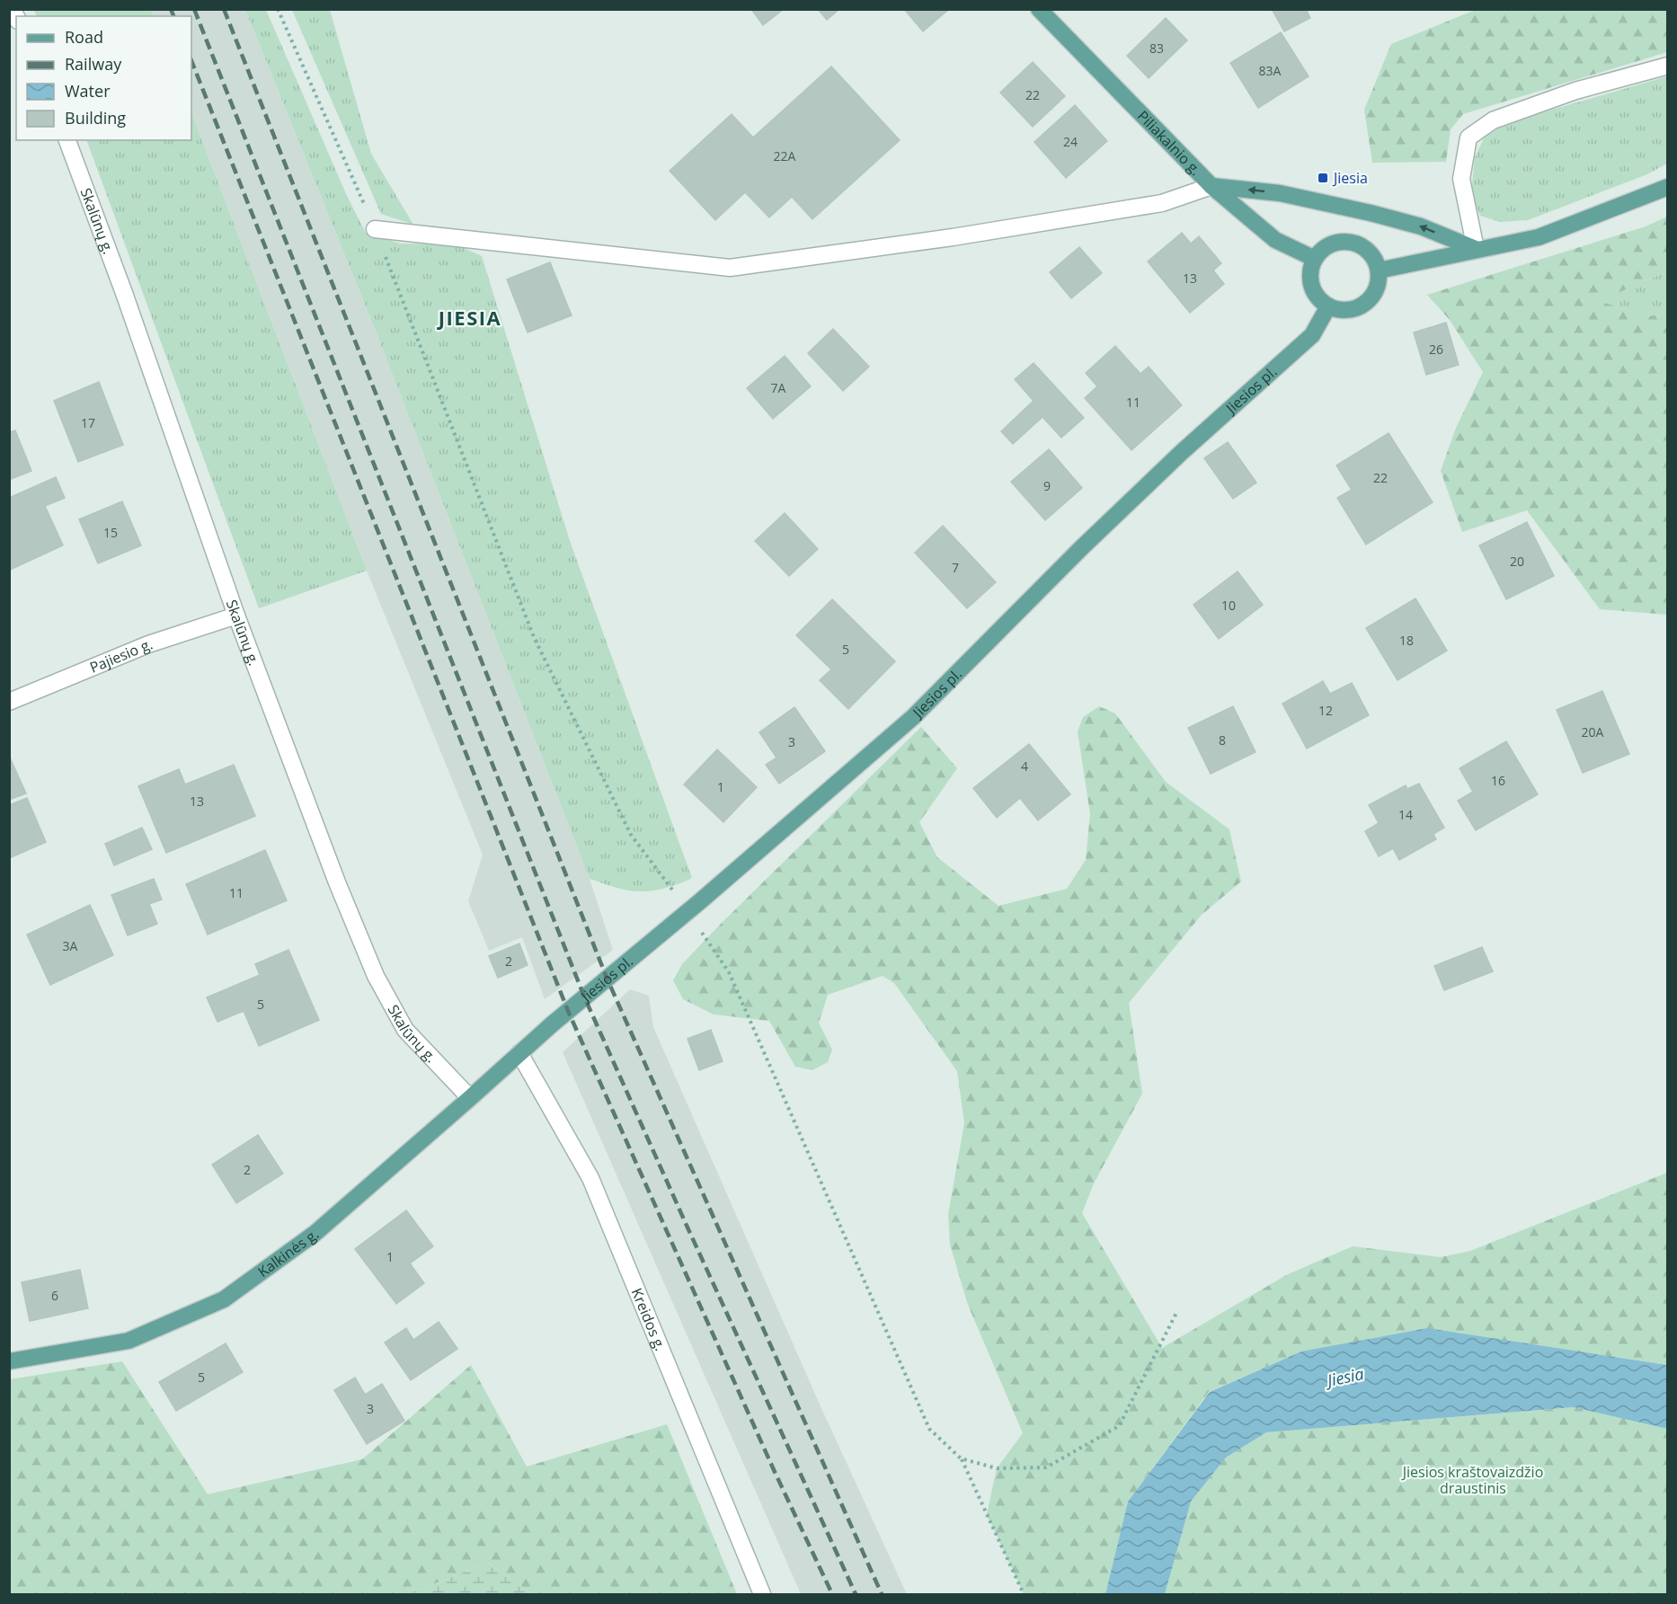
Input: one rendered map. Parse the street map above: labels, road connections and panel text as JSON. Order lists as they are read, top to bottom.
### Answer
{
  "streets": {
    "main road": ["Piliakalnio g.", "Jiesios pl.", "Kalkinės g."],
    "street": ["Skalūnų g.", "Pajiesio g.", "Kreidos g."]
  },
  "crossings": [
    ["Piliakalnio g.", "Jiesios pl."],
    ["Skalūnų g.", "Pajiesio g."],
    ["Skalūnų g.", "Kalkinės g."],
    ["Jiesios pl.", "Kalkinės g."],
    ["Jiesios pl.", "Kreidos g."],
    ["Kalkinės g.", "Kreidos g."]
  ],
  "districts": ["JIESIA"],
  "water": ["Jiesia"],
  "parks": ["Jiesios kraštovaizdžio draustinis"],
  "places": {
    "transit": ["Jiesia"]
  },
  "house_numbers": [
    "83",
    "83A",
    "22",
    "24",
    "22A",
    "13",
    "26",
    "7A",
    "11",
    "17",
    "22",
    "9",
    "15",
    "20",
    "7",
    "10",
    "18",
    "5",
    "12",
    "20A",
    "8",
    "3",
    "4",
    "16",
    "1",
    "13",
    "14",
    "11",
    "3A",
    "2",
    "5",
    "2",
    "1",
    "6",
    "5",
    "3"
  ],
  "legend": [
    "Road",
    "Railway",
    "Water",
    "Building"
  ]
}
